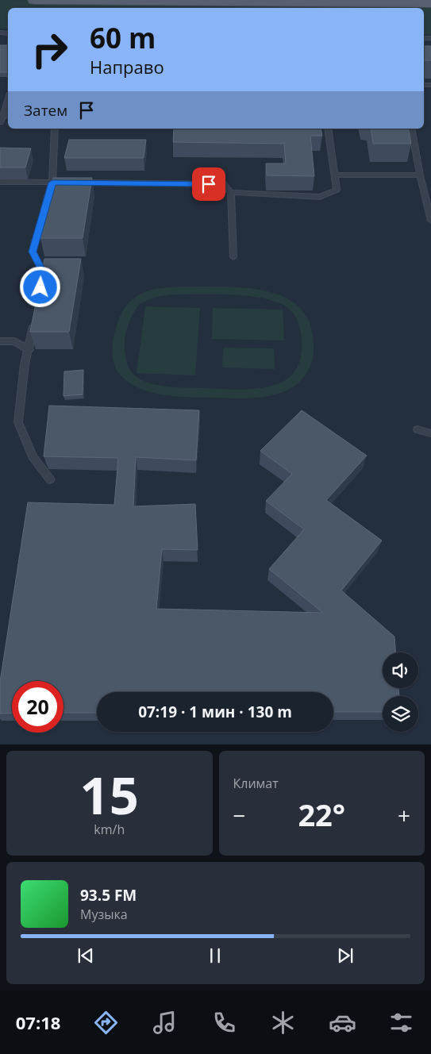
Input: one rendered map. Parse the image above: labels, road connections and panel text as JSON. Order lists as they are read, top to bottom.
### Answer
{
  "page": {
    "turn": ["60 m", "Направо"],
    "then": "Затем",
    "limit": "20",
    "trip": "07:19 · 1 мин · 130 m",
    "tile": [
      ["15", "km/h"],
      "Климат"
    ],
    "heat": ["−", "22°", "+"],
    "song": ["93.5 FM", "Музыка"],
    "tabs": "07:18"
  }
}
